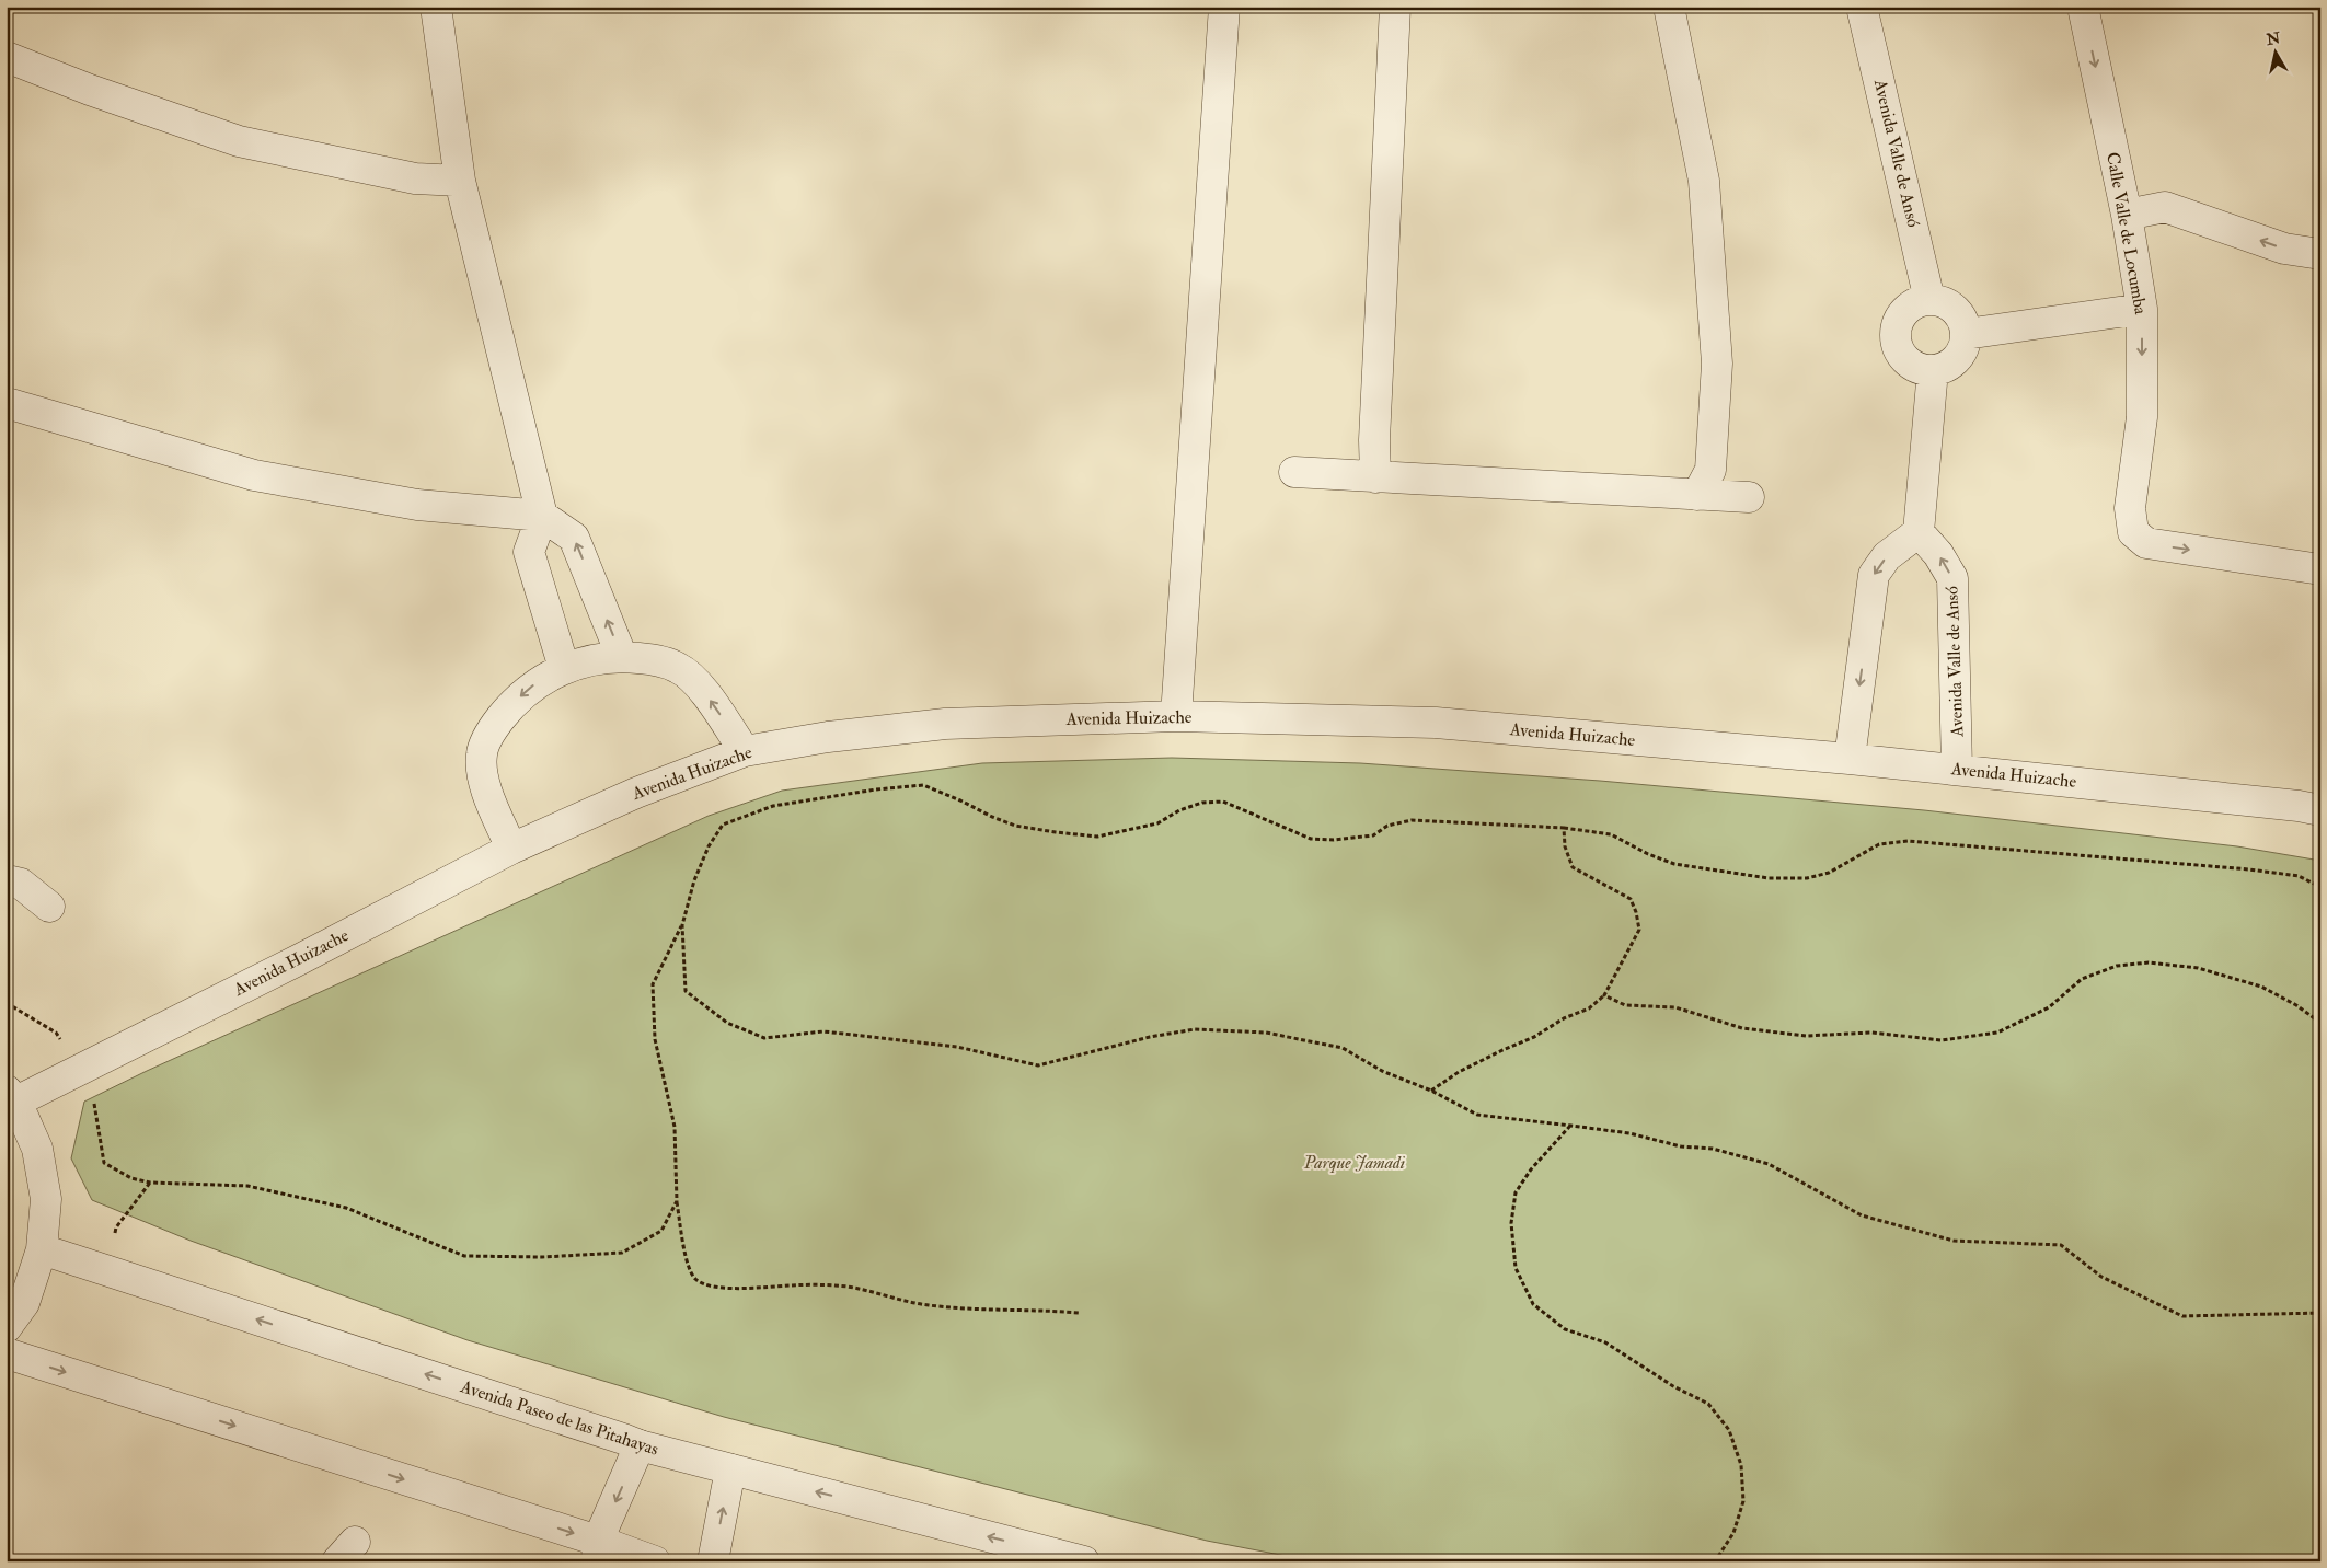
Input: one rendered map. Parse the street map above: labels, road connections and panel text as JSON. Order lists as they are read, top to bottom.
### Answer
{
  "streets": {
    "street": [
      "Avenida Valle de Ansó",
      "Calle Valle de Locumba",
      "Avenida Huizache",
      "Avenida Paseo de las Pitahayas"
    ]
  },
  "crossings": [
    ["Avenida Valle de Ansó", "Avenida Huizache"]
  ],
  "one_way": ["Avenida Valle de Ansó", "Calle Valle de Locumba"],
  "parks": ["Parque Jamadi"],
  "north": "top"
}
